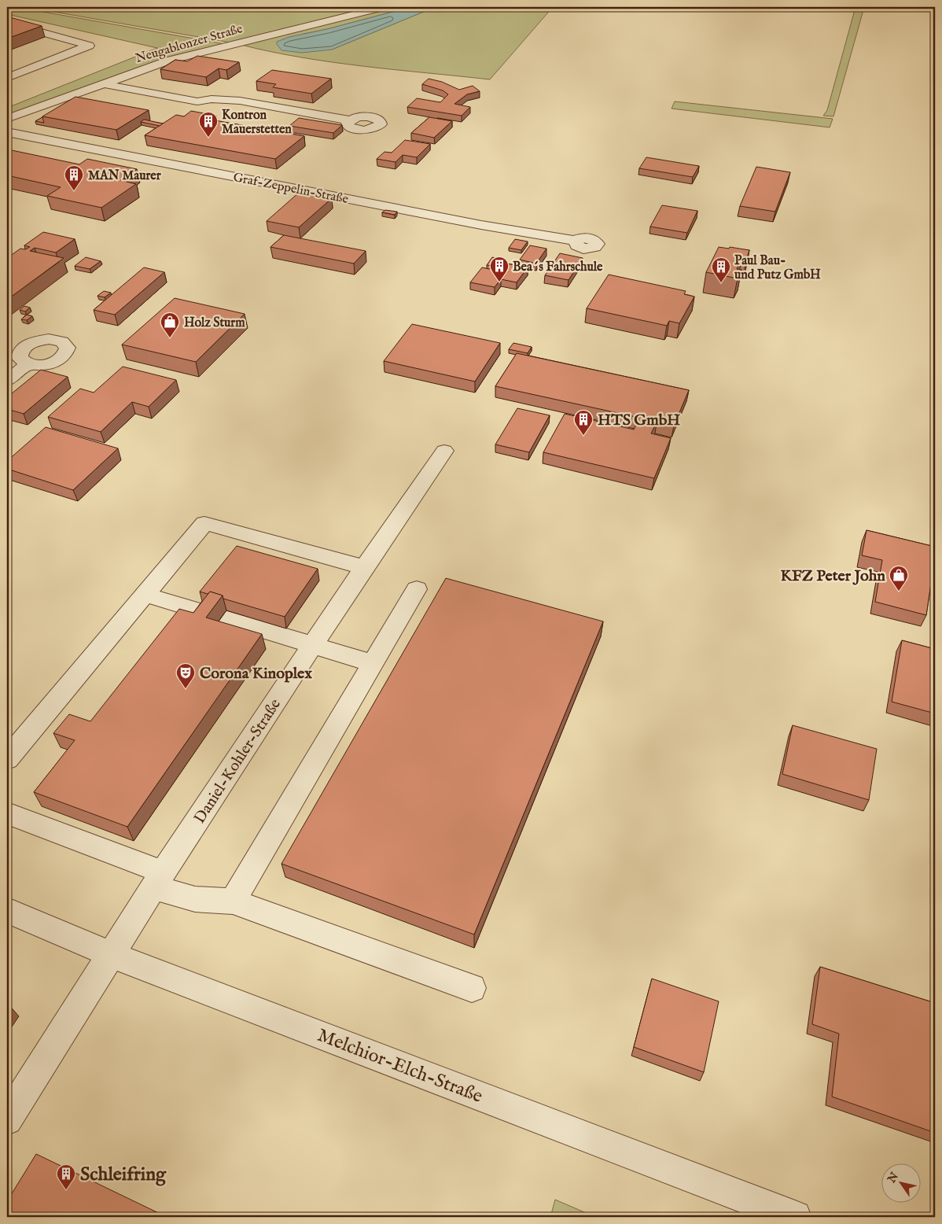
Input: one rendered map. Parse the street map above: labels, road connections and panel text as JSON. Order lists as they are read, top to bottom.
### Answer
{
  "streets": {
    "street": [
      "Neugablonzer Straße",
      "Graf-Zeppelin-Straße",
      "Daniel-Kohler-Straße",
      "Melchior-Elch-Straße"
    ]
  },
  "crossings": [
    ["Daniel-Kohler-Straße", "Melchior-Elch-Straße"]
  ],
  "places": {
    "building": [
      "Kontron Mauerstetten",
      "MAN Maurer",
      "Bea´s Fahrschule",
      "Paul Bau- und Putz GmbH",
      "HTS GmbH",
      "Schleifring"
    ],
    "shop": ["Holz Sturm", "KFZ Peter John"],
    "theatre": ["Corona Kinoplex"]
  },
  "north": "top left"
}
